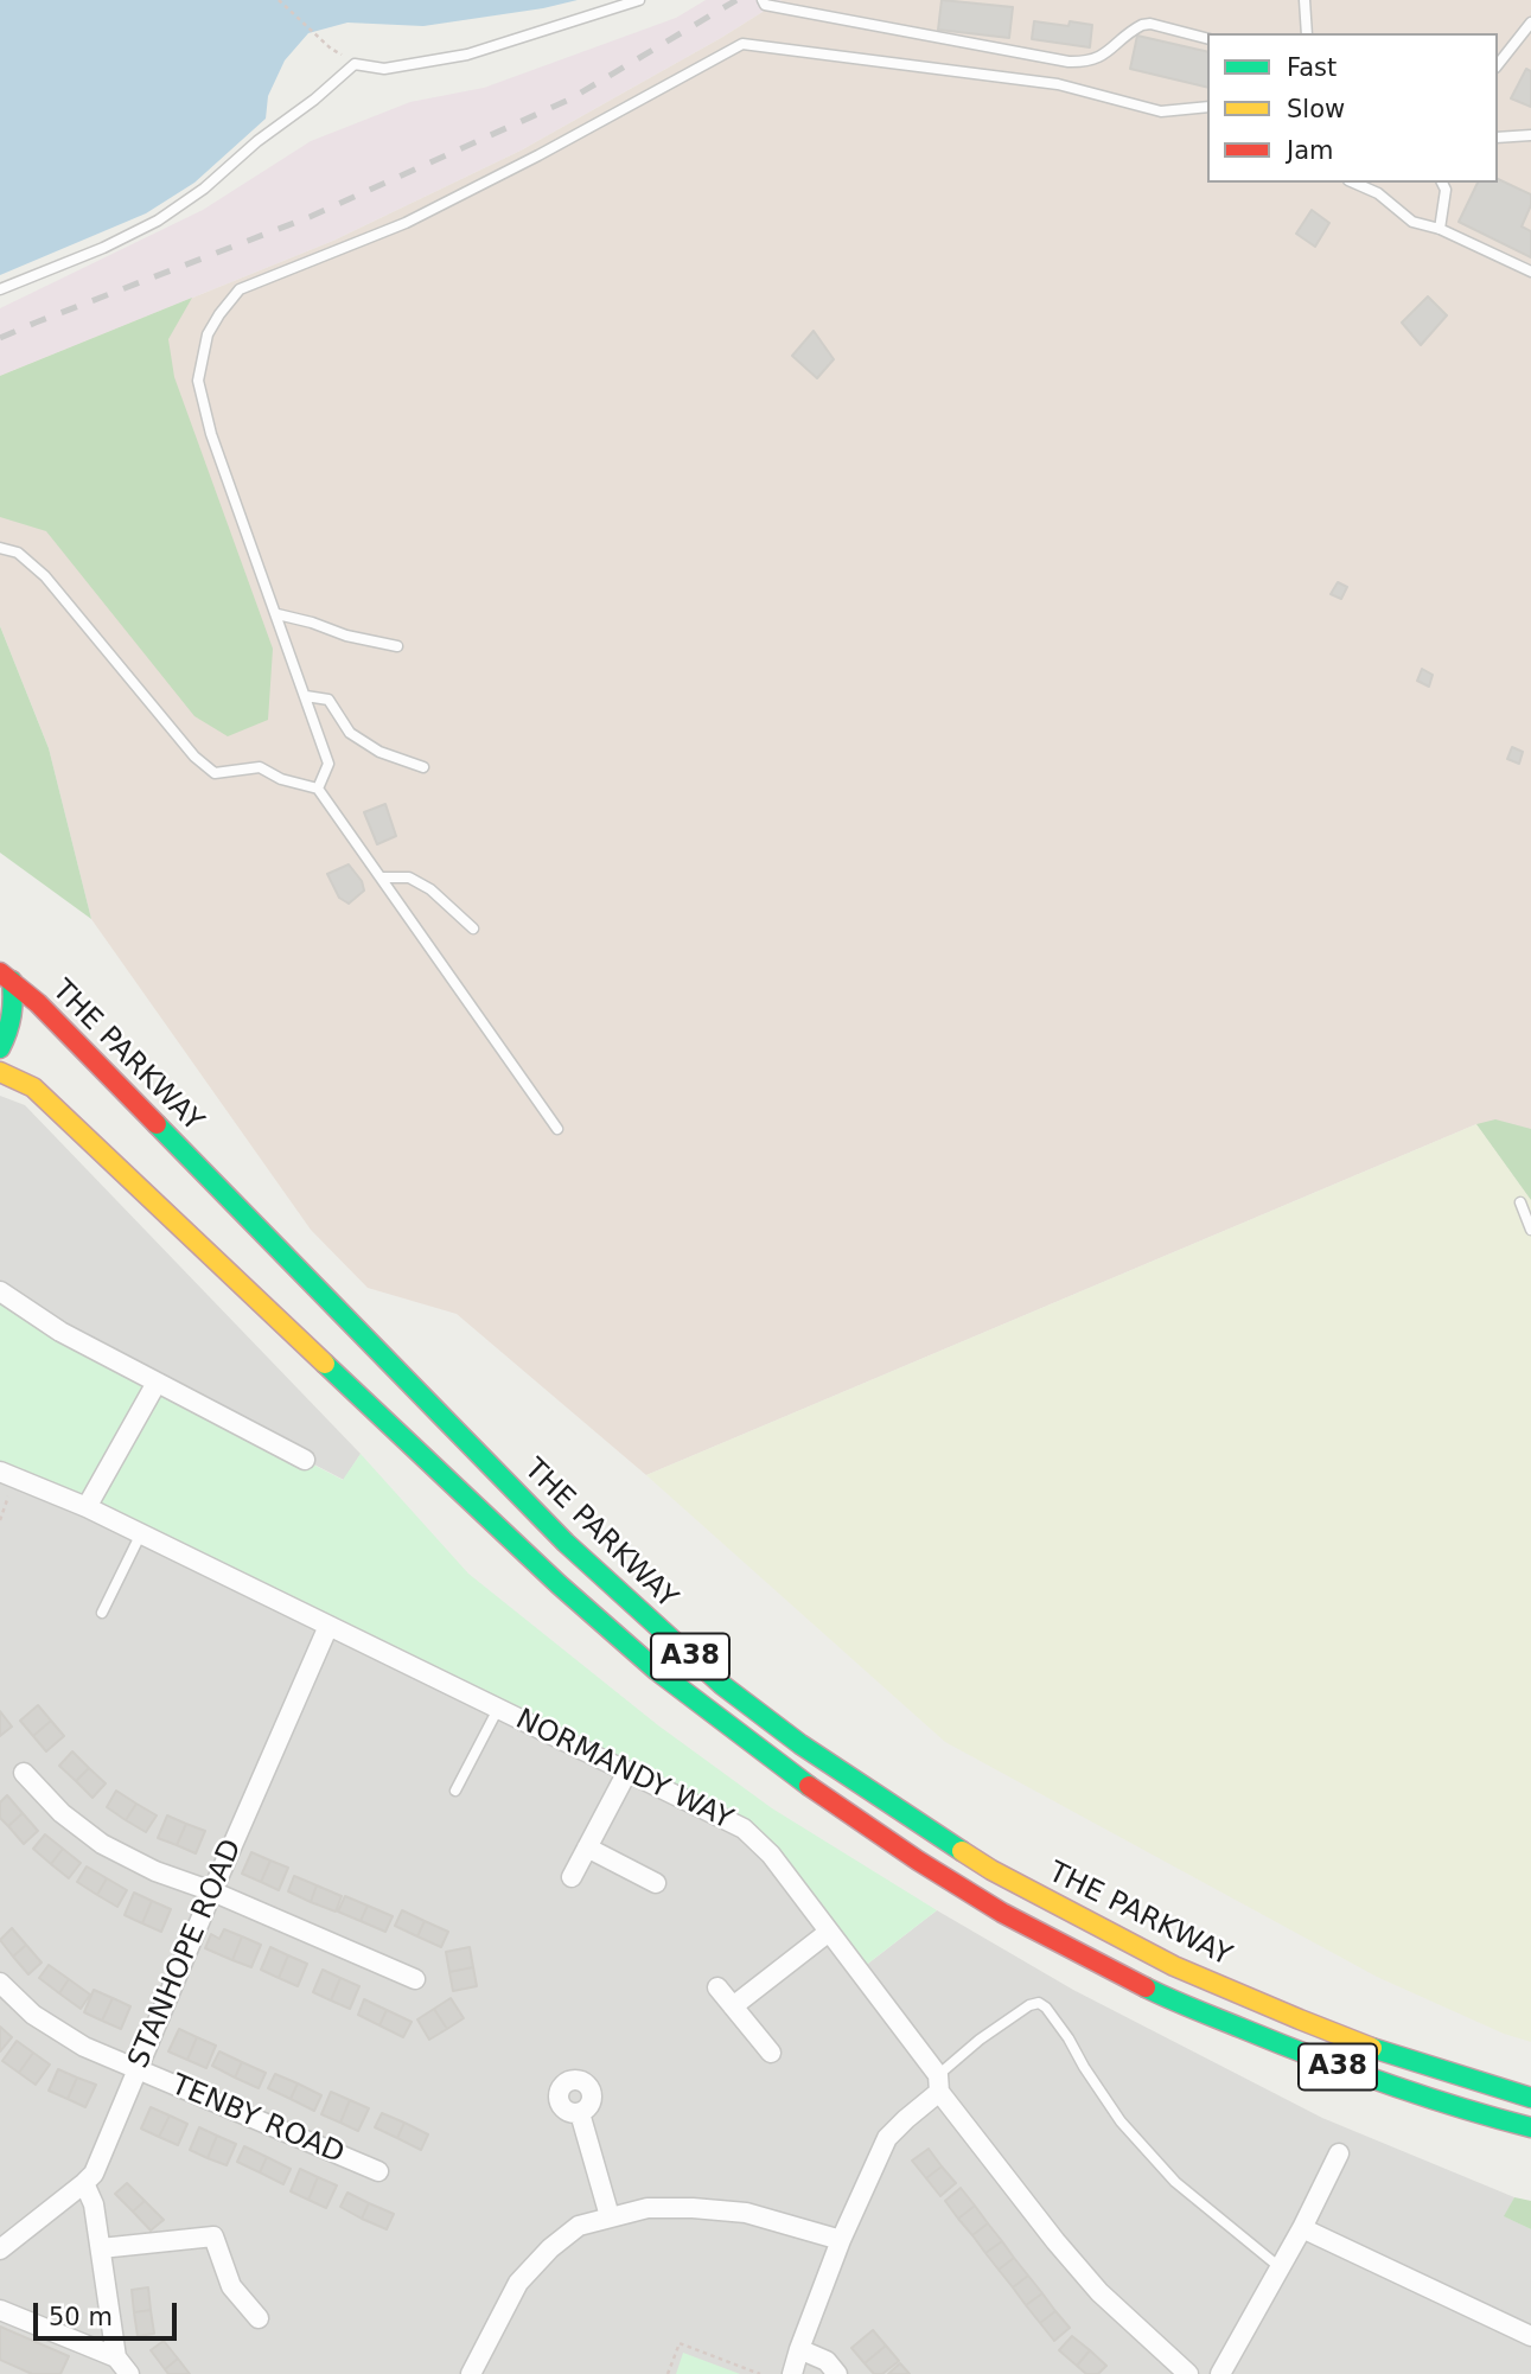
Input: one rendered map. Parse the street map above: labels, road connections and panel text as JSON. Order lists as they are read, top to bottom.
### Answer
{
  "streets": {
    "highway": ["THE PARKWAY", "A38"],
    "street": ["NORMANDY WAY", "STANHOPE ROAD", "TENBY ROAD"]
  },
  "crossings": [
    ["NORMANDY WAY", "STANHOPE ROAD"],
    ["STANHOPE ROAD", "TENBY ROAD"]
  ],
  "legend": ["Fast", "Slow", "Jam"],
  "scale_bar": "50 m"
}
